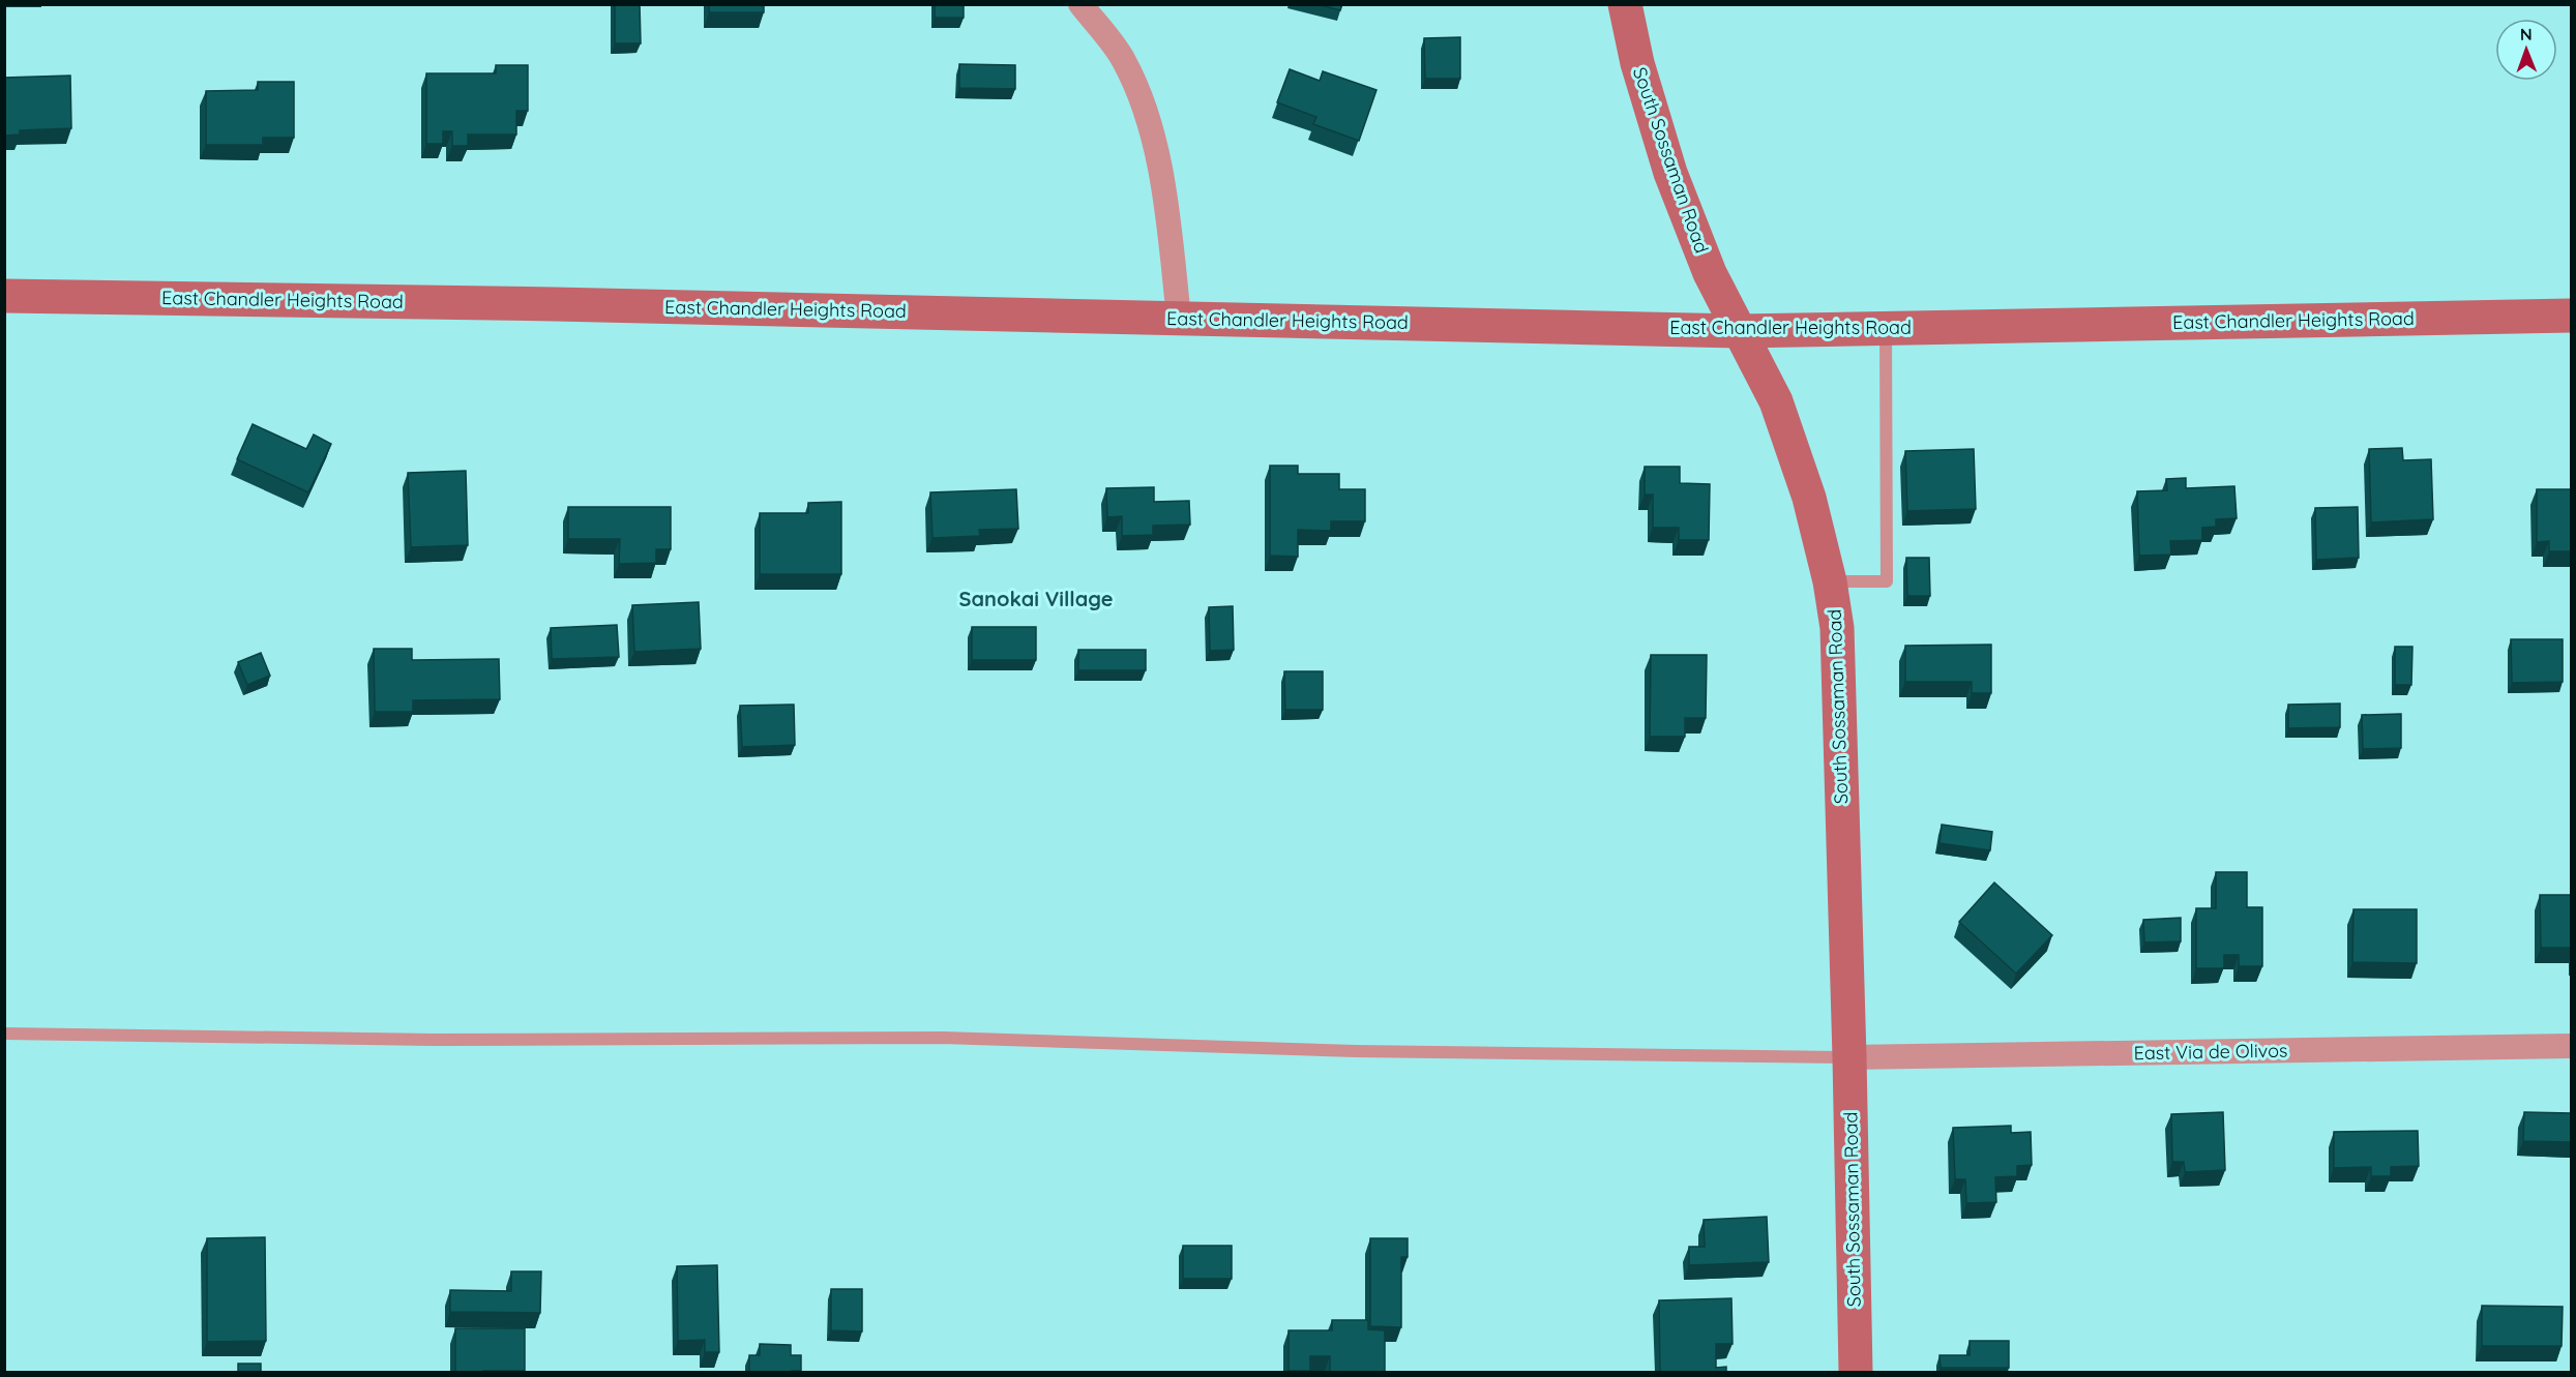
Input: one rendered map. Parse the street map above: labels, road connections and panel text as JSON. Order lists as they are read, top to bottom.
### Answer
{
  "streets": {
    "main road": ["South Sossaman Road", "East Chandler Heights Road"],
    "street": ["East Via de Olivos"]
  },
  "crossings": [
    ["South Sossaman Road", "East Chandler Heights Road"],
    ["South Sossaman Road", "East Via de Olivos"]
  ],
  "districts": ["Sanokai Village"],
  "north": "top"
}
